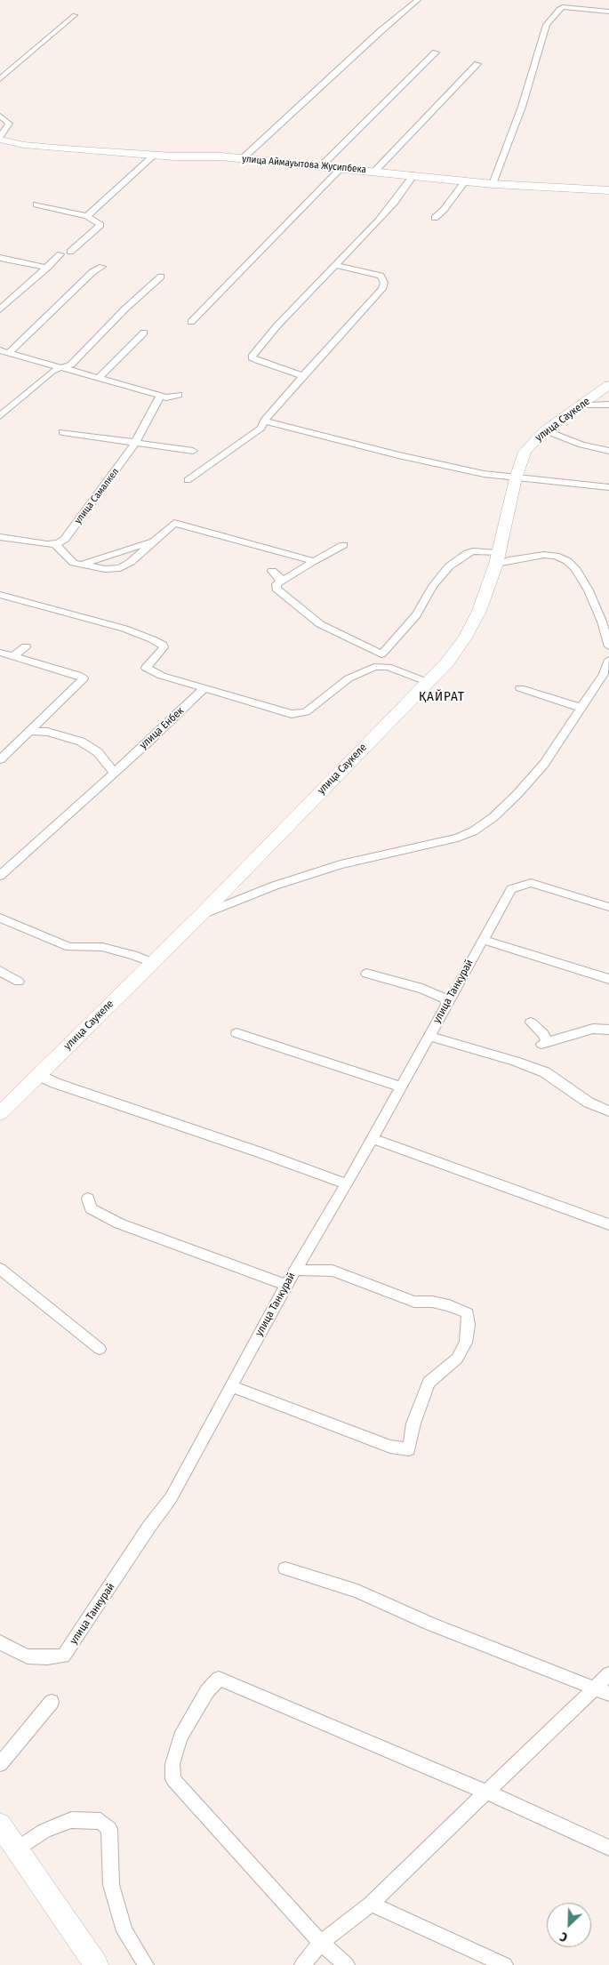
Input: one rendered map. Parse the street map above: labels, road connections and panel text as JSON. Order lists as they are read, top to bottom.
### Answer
{
  "streets": {
    "street": [
      "улица Аймауытова Жусипбека",
      "улица Саукеле",
      "улица Самалкел",
      "улица Енбек",
      "улица Танкурай"
    ]
  },
  "districts": ["ҚАЙРАТ"],
  "north": "bottom left"
}
